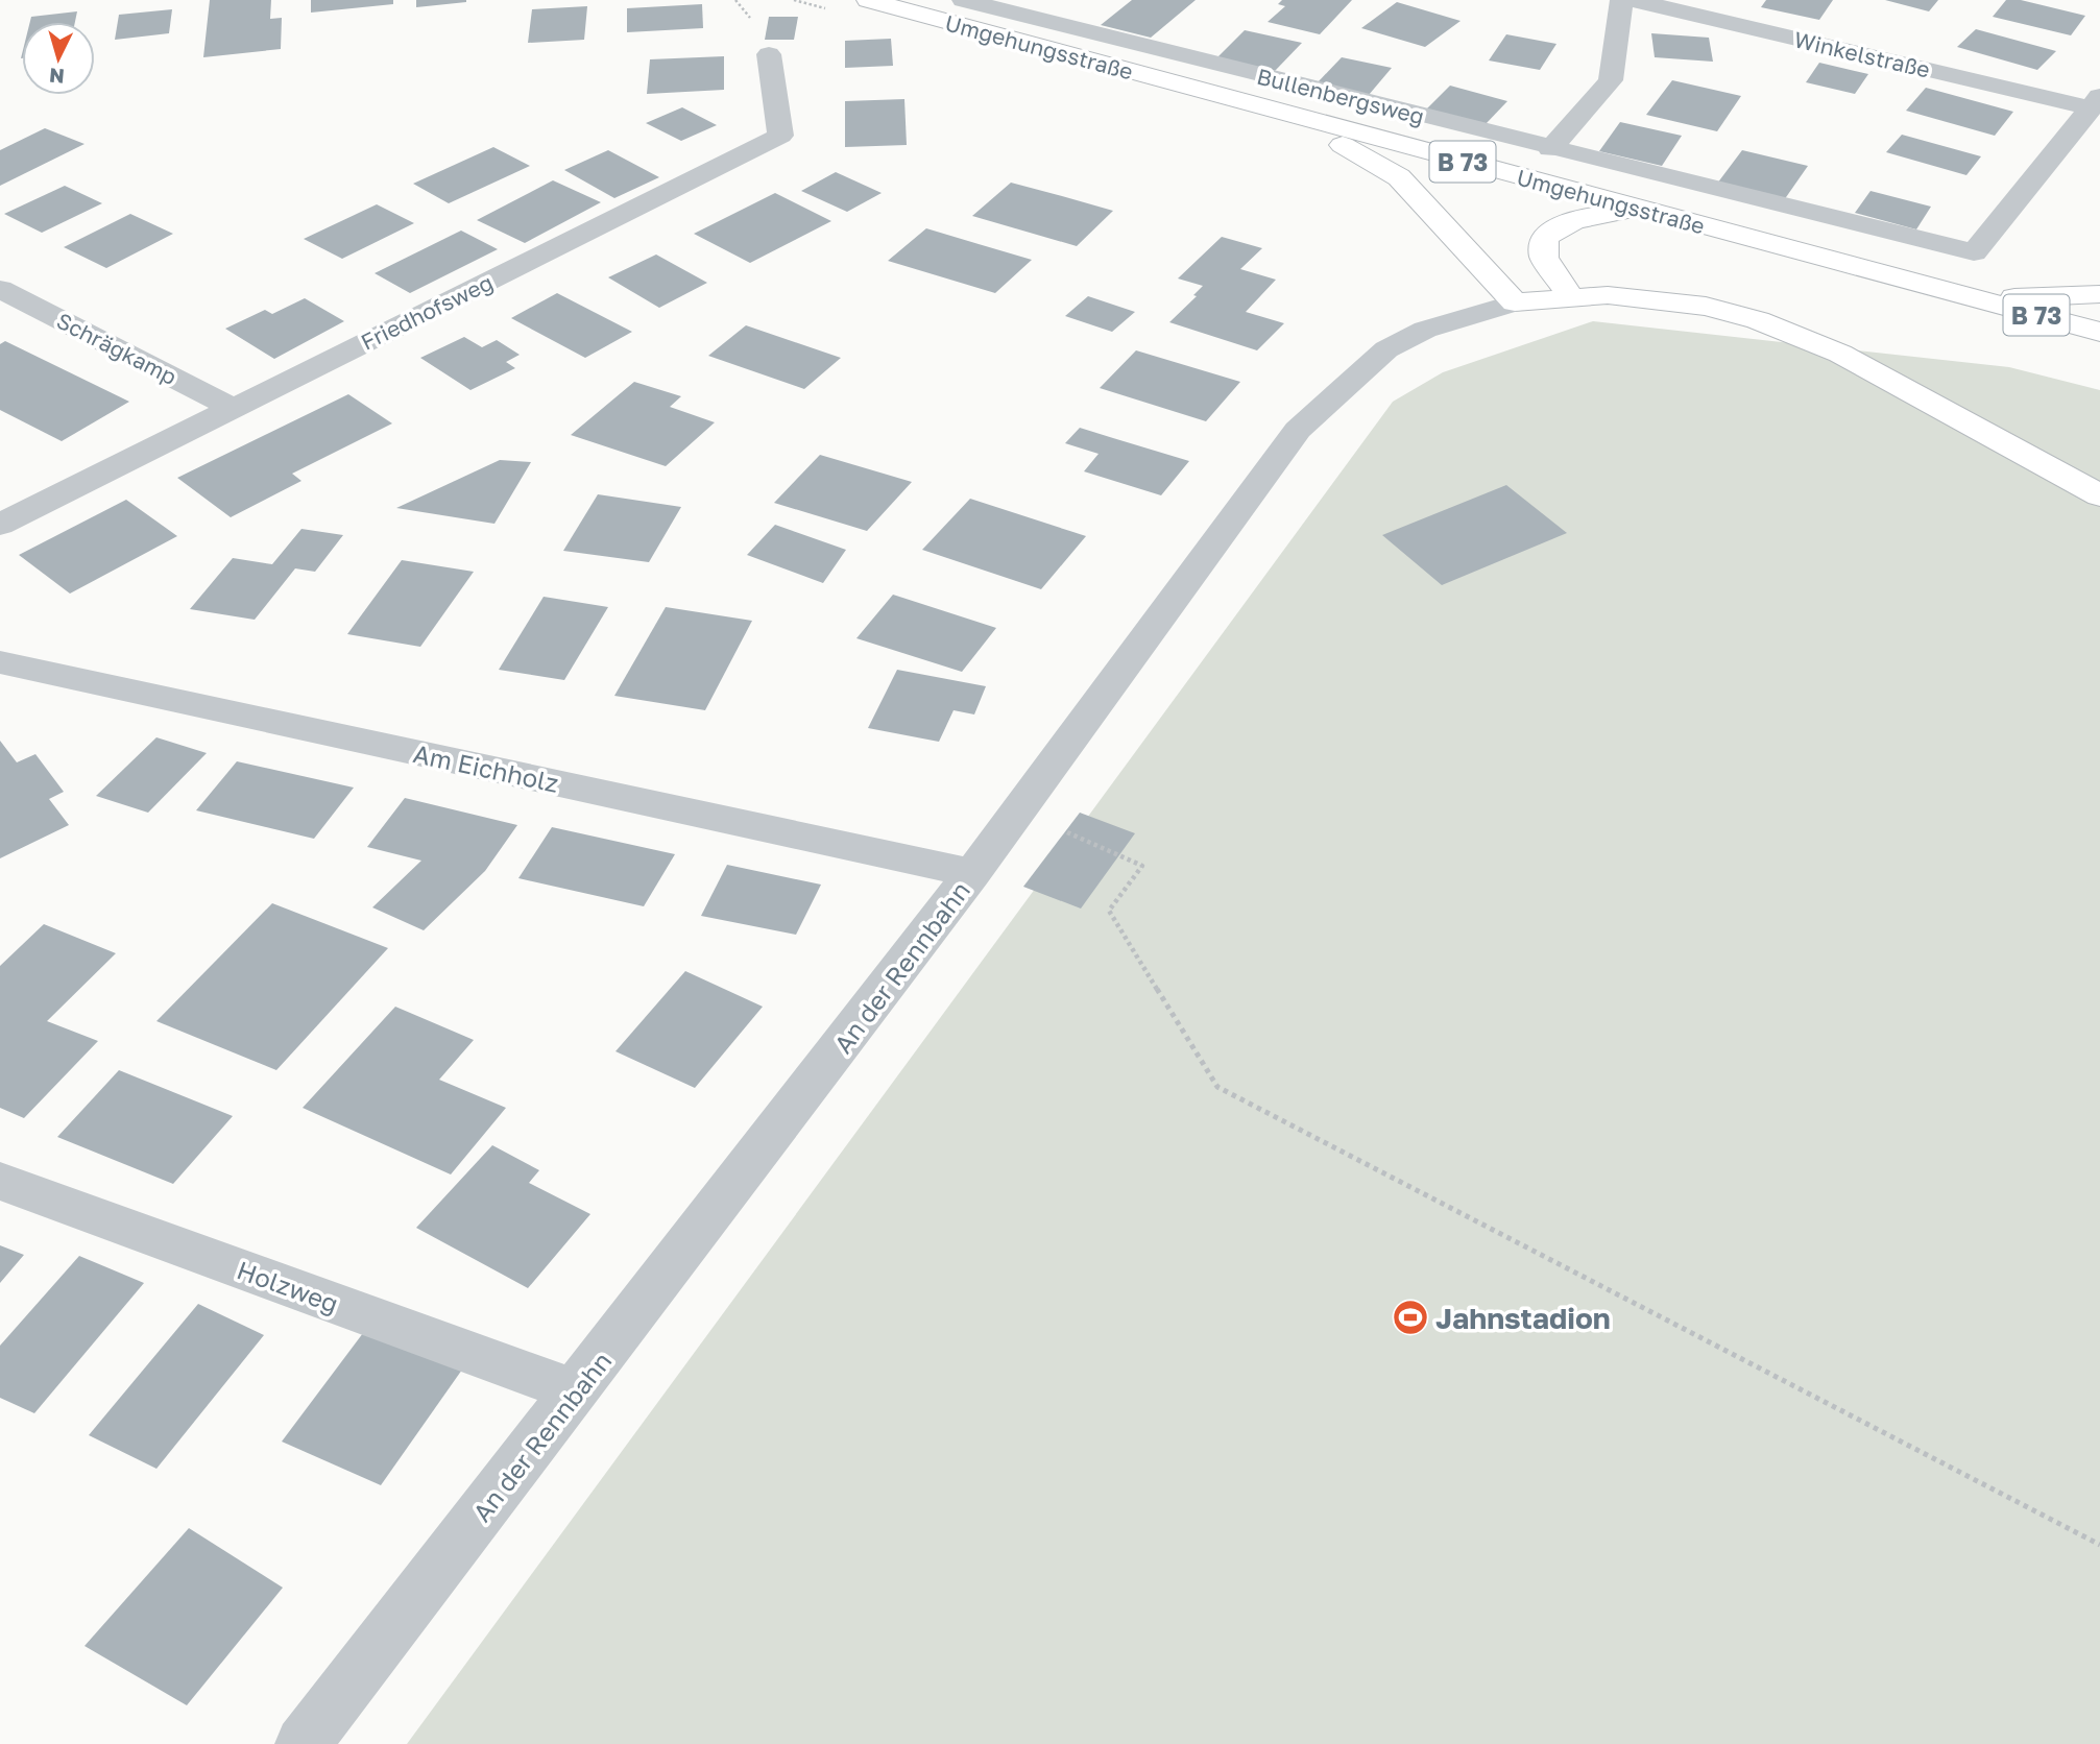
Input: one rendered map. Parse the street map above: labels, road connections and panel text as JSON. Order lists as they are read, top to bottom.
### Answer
{
  "streets": {
    "main road": ["Umgehungsstraße", "B 73", "An der Rennbahn"],
    "street": [
      "Winkelstraße",
      "Bullenbergsweg",
      "Friedhofsweg",
      "Schrägkamp",
      "Am Eichholz",
      "Holzweg"
    ]
  },
  "crossings": [
    ["Winkelstraße", "Bullenbergsweg"],
    ["Friedhofsweg", "Schrägkamp"],
    ["Am Eichholz", "An der Rennbahn"],
    ["An der Rennbahn", "Holzweg"]
  ],
  "places": {
    "sports": ["Jahnstadion"]
  },
  "north": "bottom"
}
